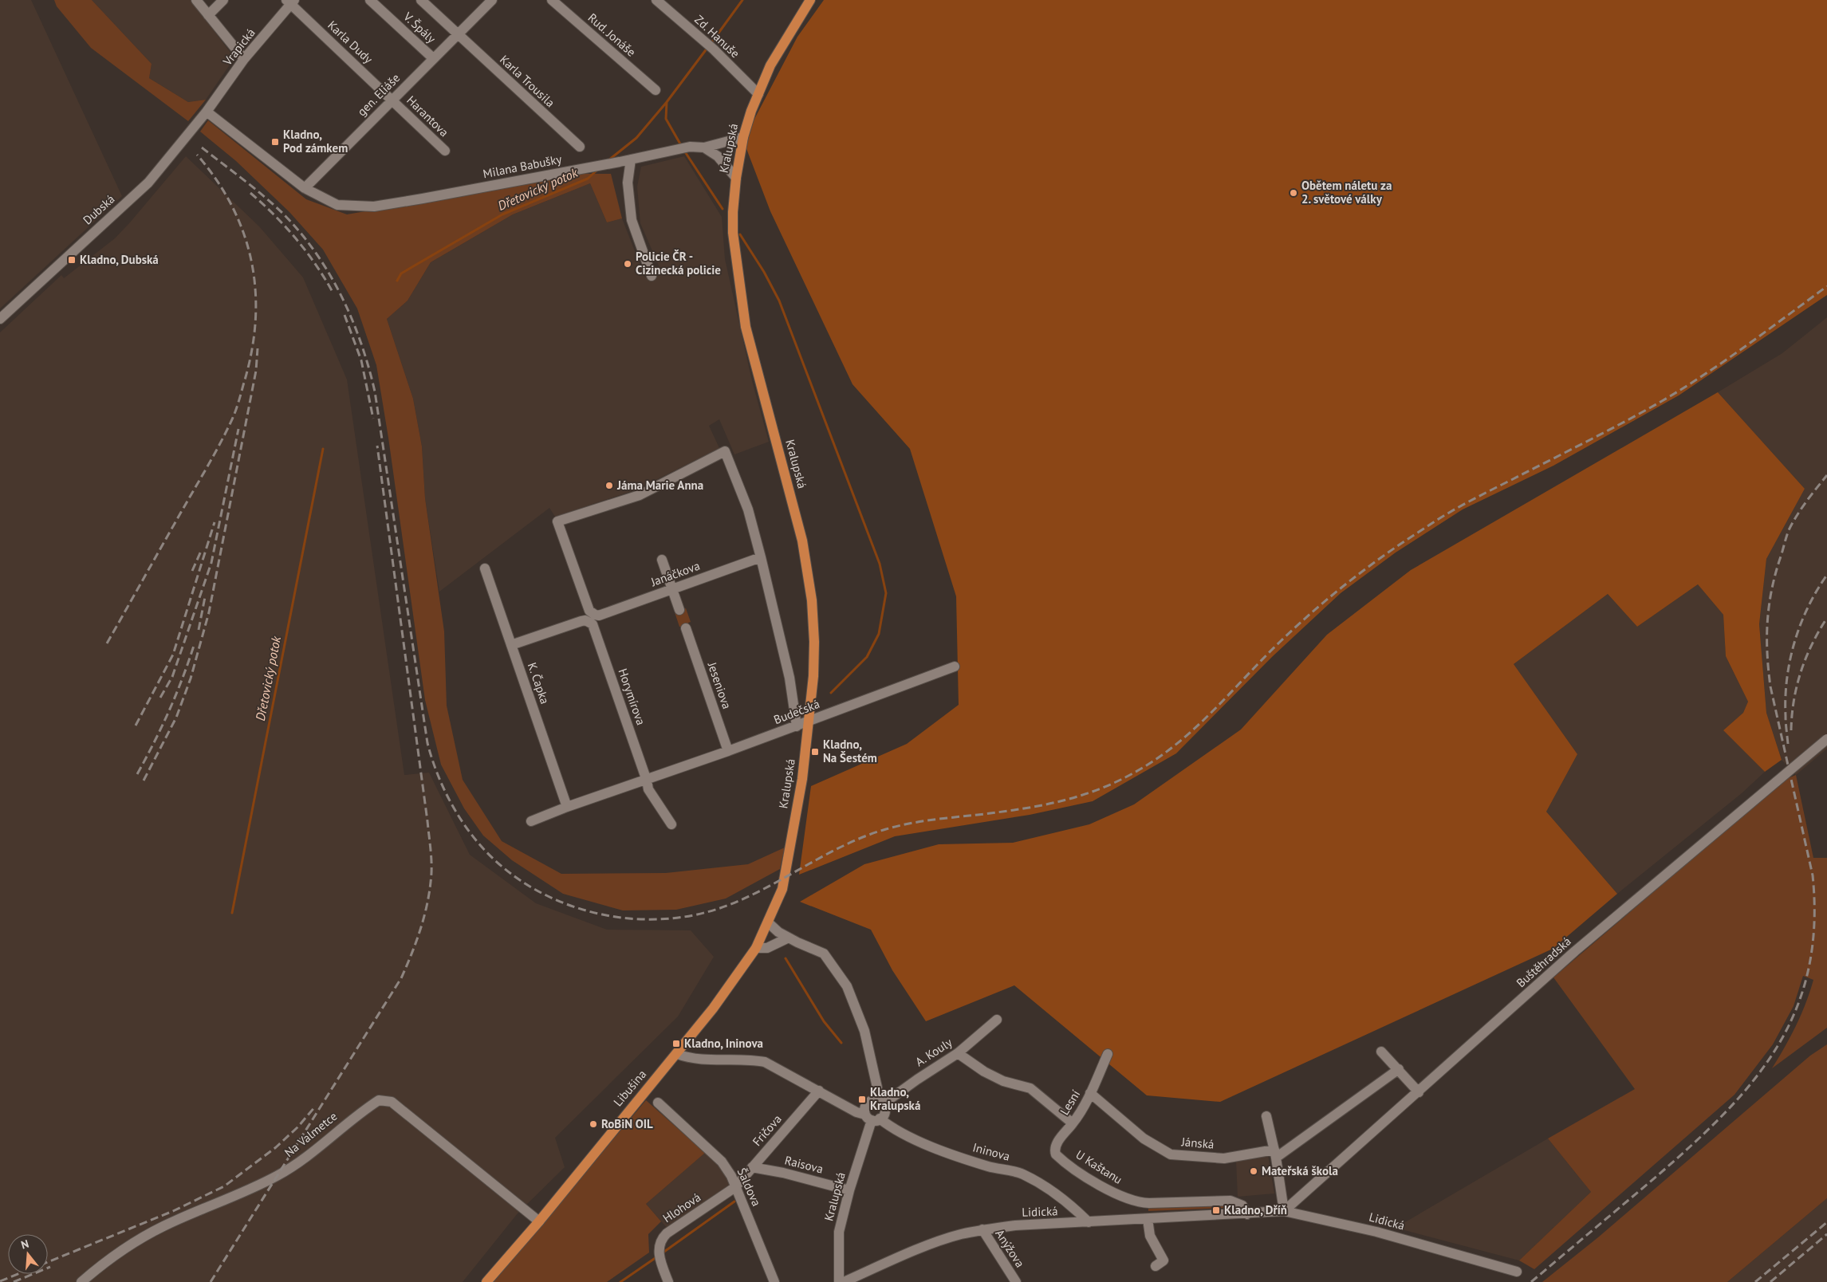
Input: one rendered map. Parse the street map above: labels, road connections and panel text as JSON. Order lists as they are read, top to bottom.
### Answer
{
  "streets": {
    "main road": ["Kralupská", "Libušina"],
    "street": [
      "V. Špály",
      "Rud. Jonáše",
      "Zd. Hanuše",
      "Karla Dudy",
      "Vrapická",
      "Karla Trousila",
      "gen. Eliáše",
      "Harantova",
      "Milana Babušky",
      "Dubská",
      "Janáčkova",
      "K. Čapka",
      "Jeseniova",
      "Horymírova",
      "Budečská",
      "Buštěhradská",
      "A. Kouly",
      "Lesní",
      "Fričova",
      "Na Valmetce",
      "Jánská",
      "Ininova",
      "Raisova",
      "U Kaštanu",
      "Šaldova",
      "Hlohová",
      "Lidická",
      "Anýžova"
    ]
  },
  "crossings": [
    ["V. Špály", "gen. Eliáše"],
    ["Zd. Hanuše", "Kralupská"],
    ["Karla Dudy", "Vrapická"],
    ["Karla Dudy", "gen. Eliáše"],
    ["Karla Dudy", "Harantova"],
    ["Vrapická", "Dubská"],
    ["Karla Trousila", "gen. Eliáše"],
    ["gen. Eliáše", "Harantova"],
    ["gen. Eliáše", "Milana Babušky"],
    ["Kralupská", "Milana Babušky"],
    ["Kralupská", "Budečská"],
    ["Kralupská", "Libušina"],
    ["Kralupská", "Ininova"],
    ["Kralupská", "Raisova"],
    ["K. Čapka", "Horymírova"],
    ["K. Čapka", "Budečská"],
    ["Jeseniova", "Budečská"],
    ["Horymírova", "Budečská"],
    ["Buštěhradská", "Lidická"],
    ["Libušina", "Na Valmetce"],
    ["Libušina", "Ininova"],
    ["Lesní", "Jánská"],
    ["Lesní", "U Kaštanu"],
    ["Fričova", "Ininova"],
    ["Fričova", "Raisova"],
    ["Fričova", "Šaldova"],
    ["Fričova", "Hlohová"],
    ["Ininova", "Lidická"],
    ["U Kaštanu", "Lidická"],
    ["Šaldova", "Hlohová"],
    ["Lidická", "Anýžova"]
  ],
  "water": ["Dřetovický potok"],
  "places": {
    "transit": [
      "Kladno, Pod zámkem",
      "Kladno, Dubská",
      "Kladno, Na Šestém",
      "Kladno, Ininova",
      "Kladno, Kralupská",
      "Kladno, Dříň"
    ],
    "other": [
      "Obětem náletu za 2. světové války",
      "Policie ČR - Cizinecká policie",
      "Jáma Marie Anna",
      "RoBiN OIL",
      "Mateřská škola"
    ]
  },
  "north": "top"
}
